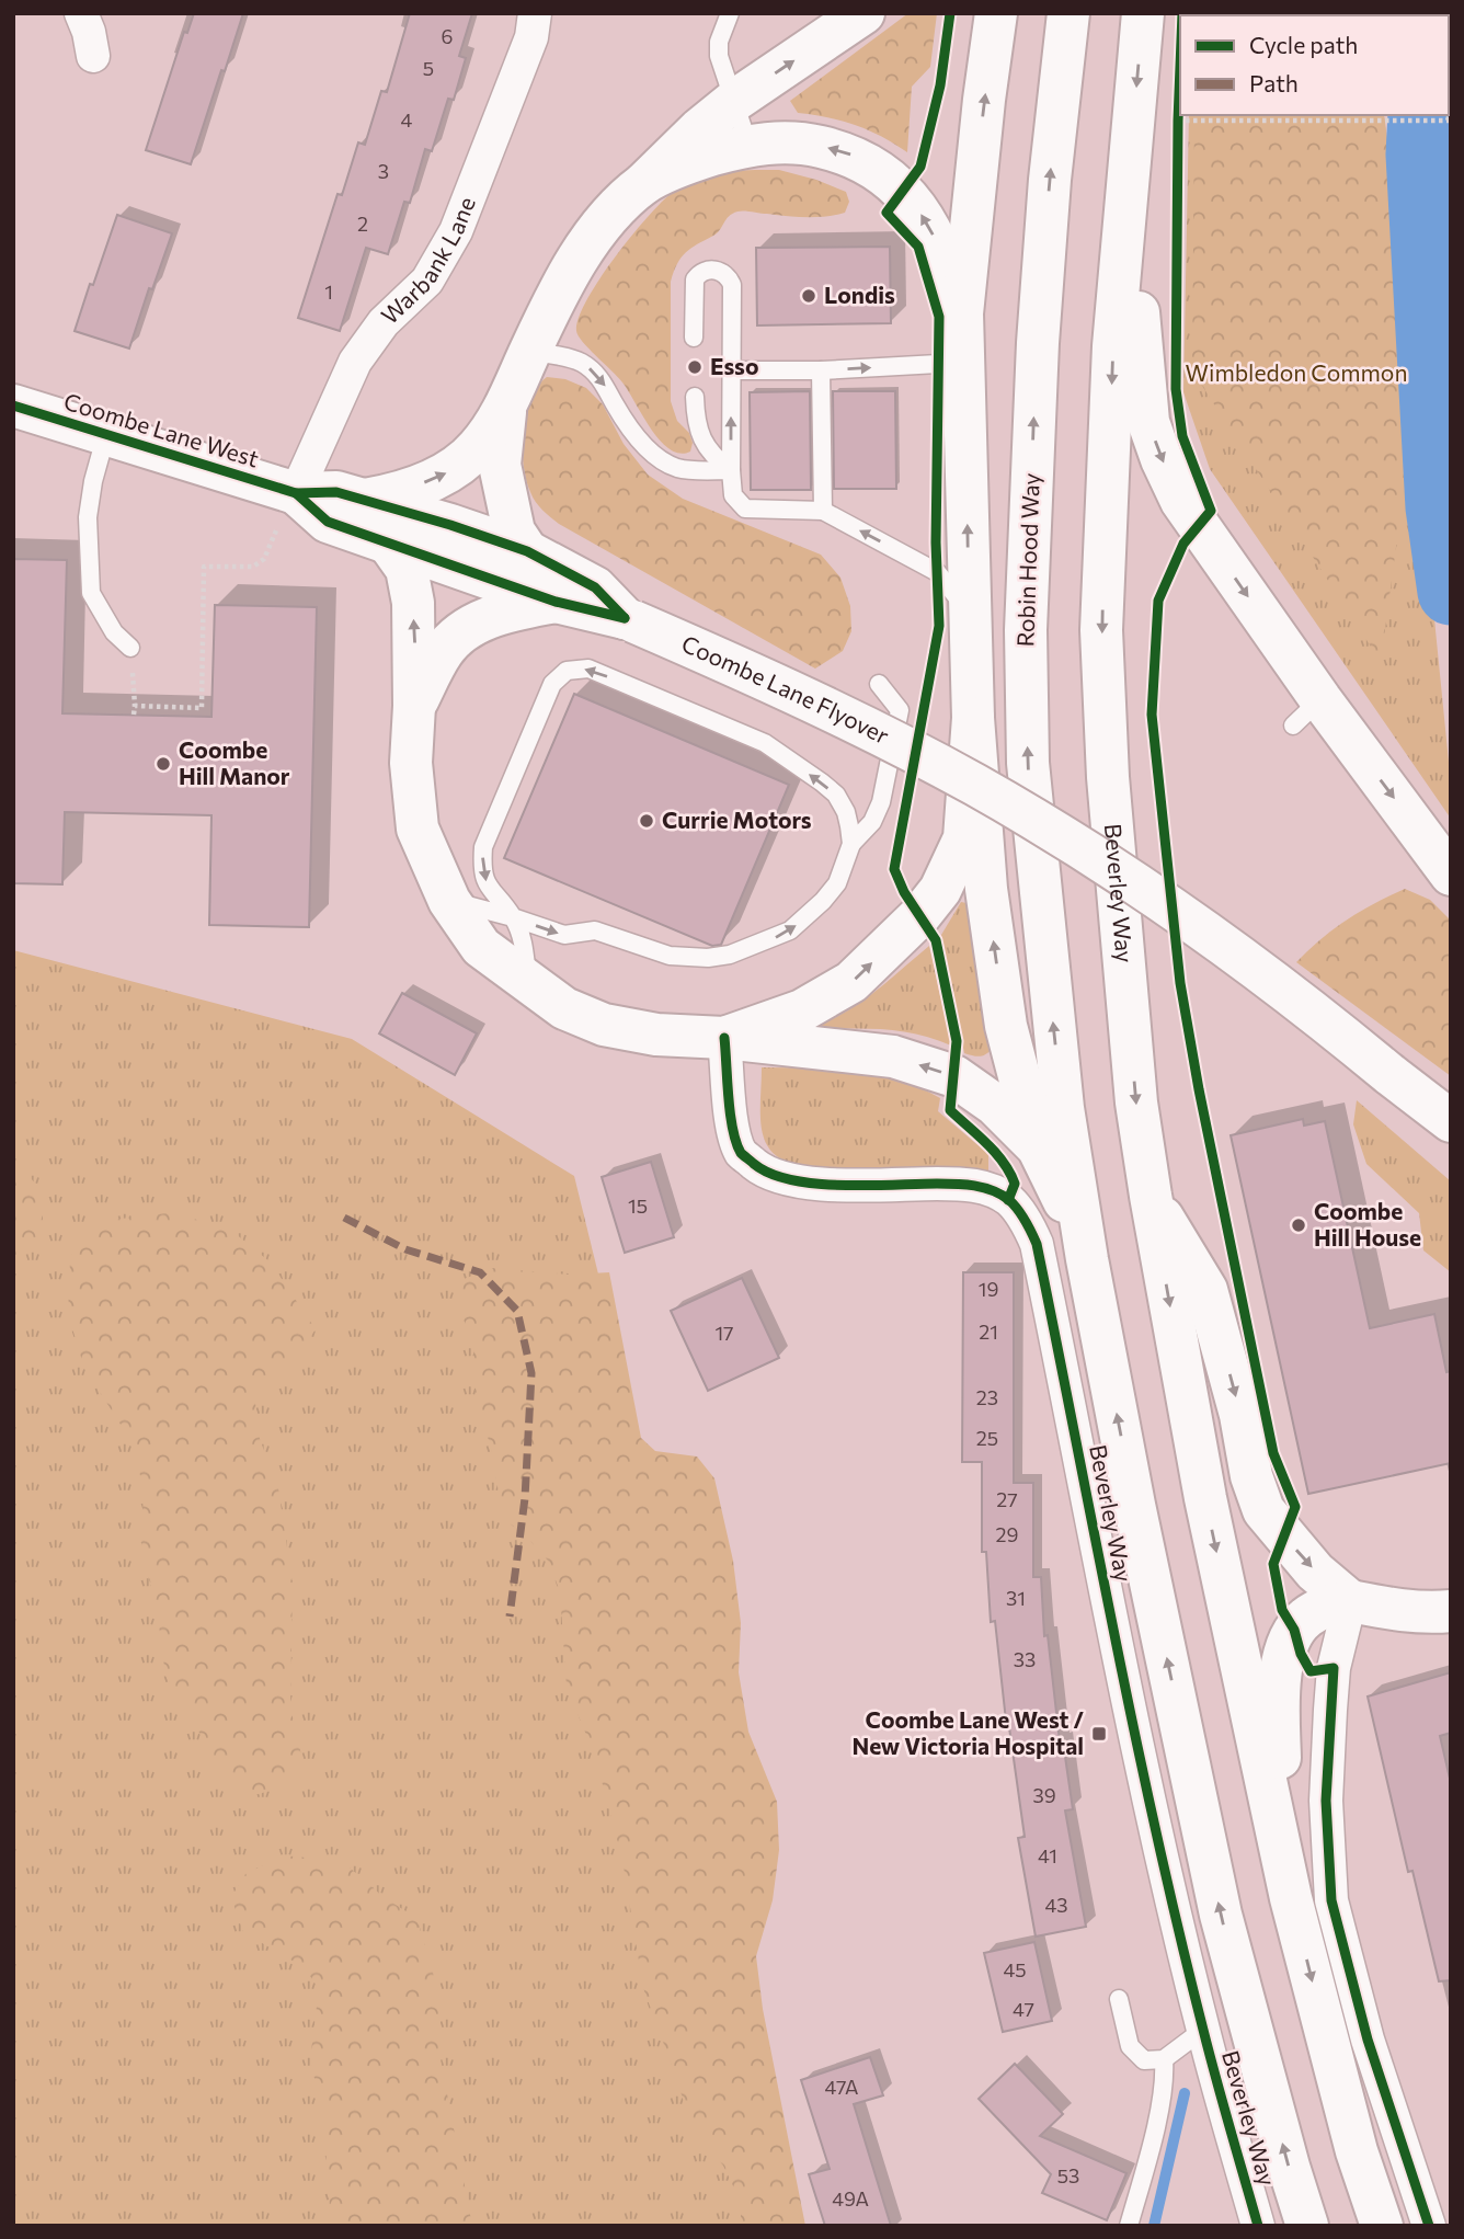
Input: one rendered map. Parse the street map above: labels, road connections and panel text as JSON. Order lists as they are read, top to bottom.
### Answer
{
  "streets": {
    "main road": [
      "Coombe Lane West",
      "Robin Hood Way",
      "Coombe Lane Flyover",
      "Beverley Way"
    ],
    "street": ["Warbank Lane"]
  },
  "crossings": [
    ["Warbank Lane", "Coombe Lane West"],
    ["Coombe Lane West", "Coombe Lane Flyover"],
    ["Robin Hood Way", "Beverley Way"]
  ],
  "parks": ["Wimbledon Common"],
  "places": {
    "other": [
      "Londis",
      "Esso",
      "Coombe Hill Manor",
      "Currie Motors",
      "Coombe Hill House"
    ],
    "transit": ["Coombe Lane West / New Victoria Hospital"]
  },
  "house_numbers": [
    "6",
    "5",
    "4",
    "3",
    "2",
    "1",
    "15",
    "19",
    "21",
    "17",
    "23",
    "25",
    "27",
    "29",
    "31",
    "33",
    "39",
    "41",
    "43",
    "45",
    "47",
    "47A",
    "53",
    "49A"
  ],
  "legend": ["Cycle path", "Path"]
}
